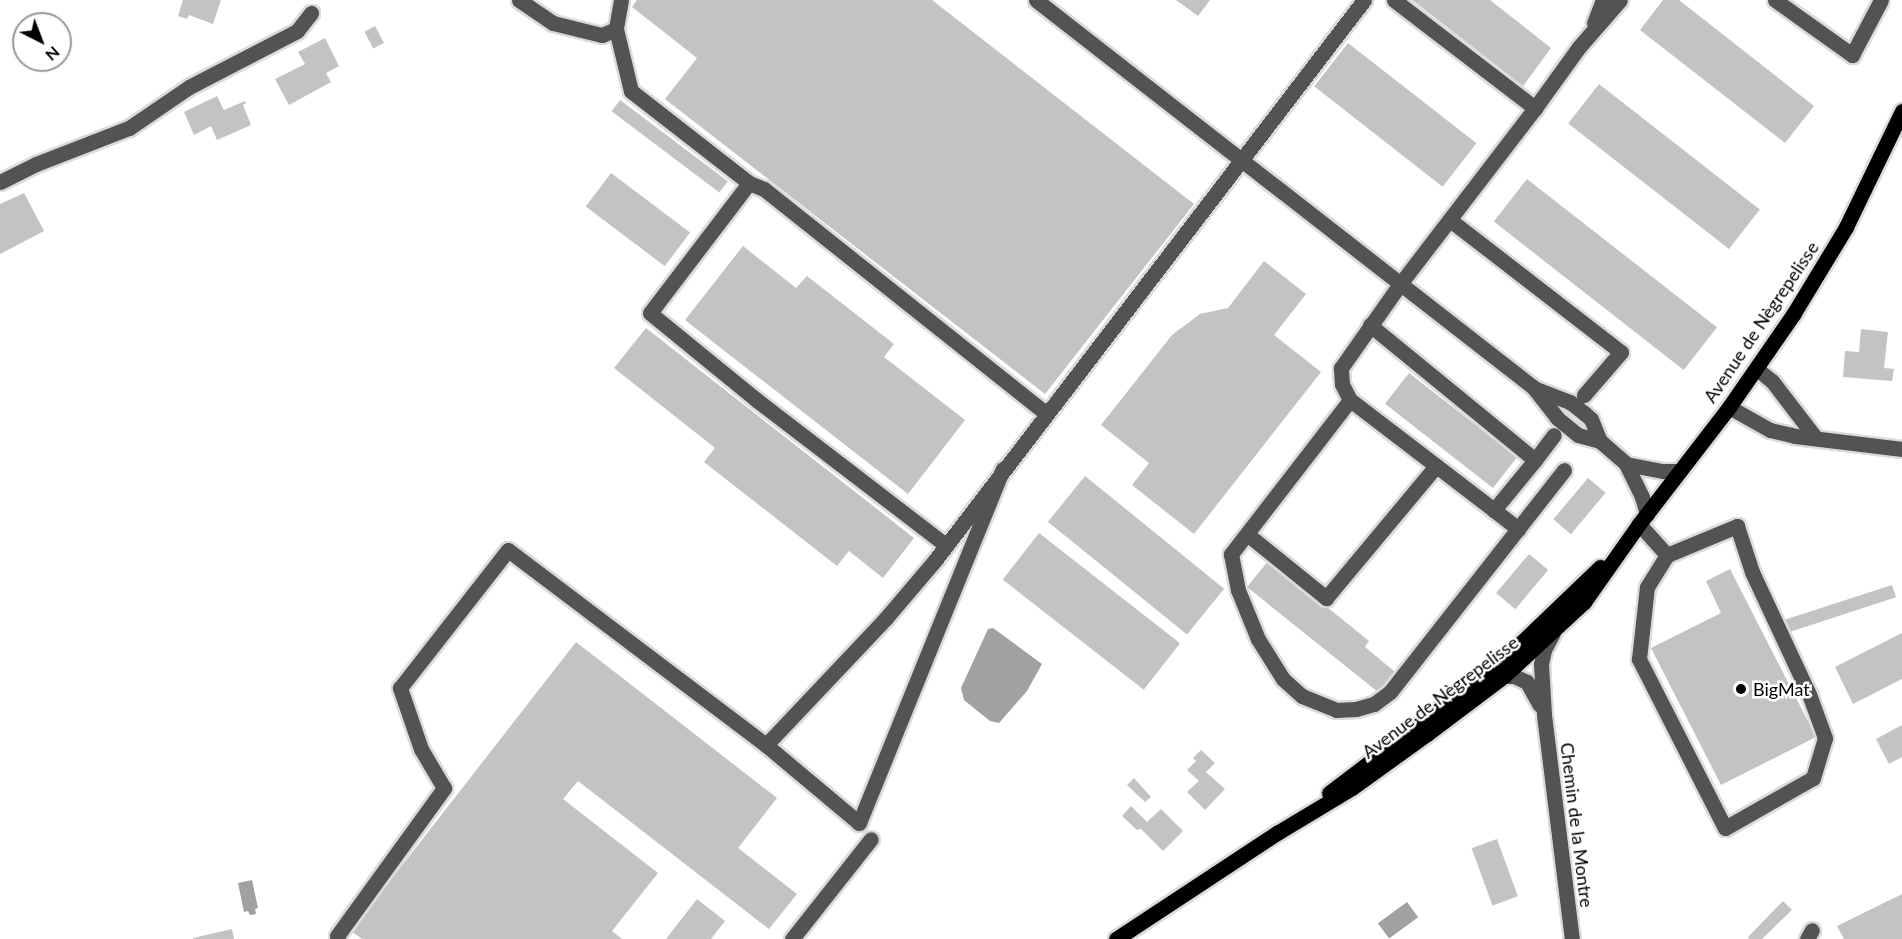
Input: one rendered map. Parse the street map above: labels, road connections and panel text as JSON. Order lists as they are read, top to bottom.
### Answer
{
  "streets": {
    "main road": ["Avenue de Nègrepelisse"],
    "street": ["Chemin de la Montre"]
  },
  "crossings": [
    ["Avenue de Nègrepelisse", "Chemin de la Montre"]
  ],
  "places": ["BigMat"],
  "north": "bottom right"
}
